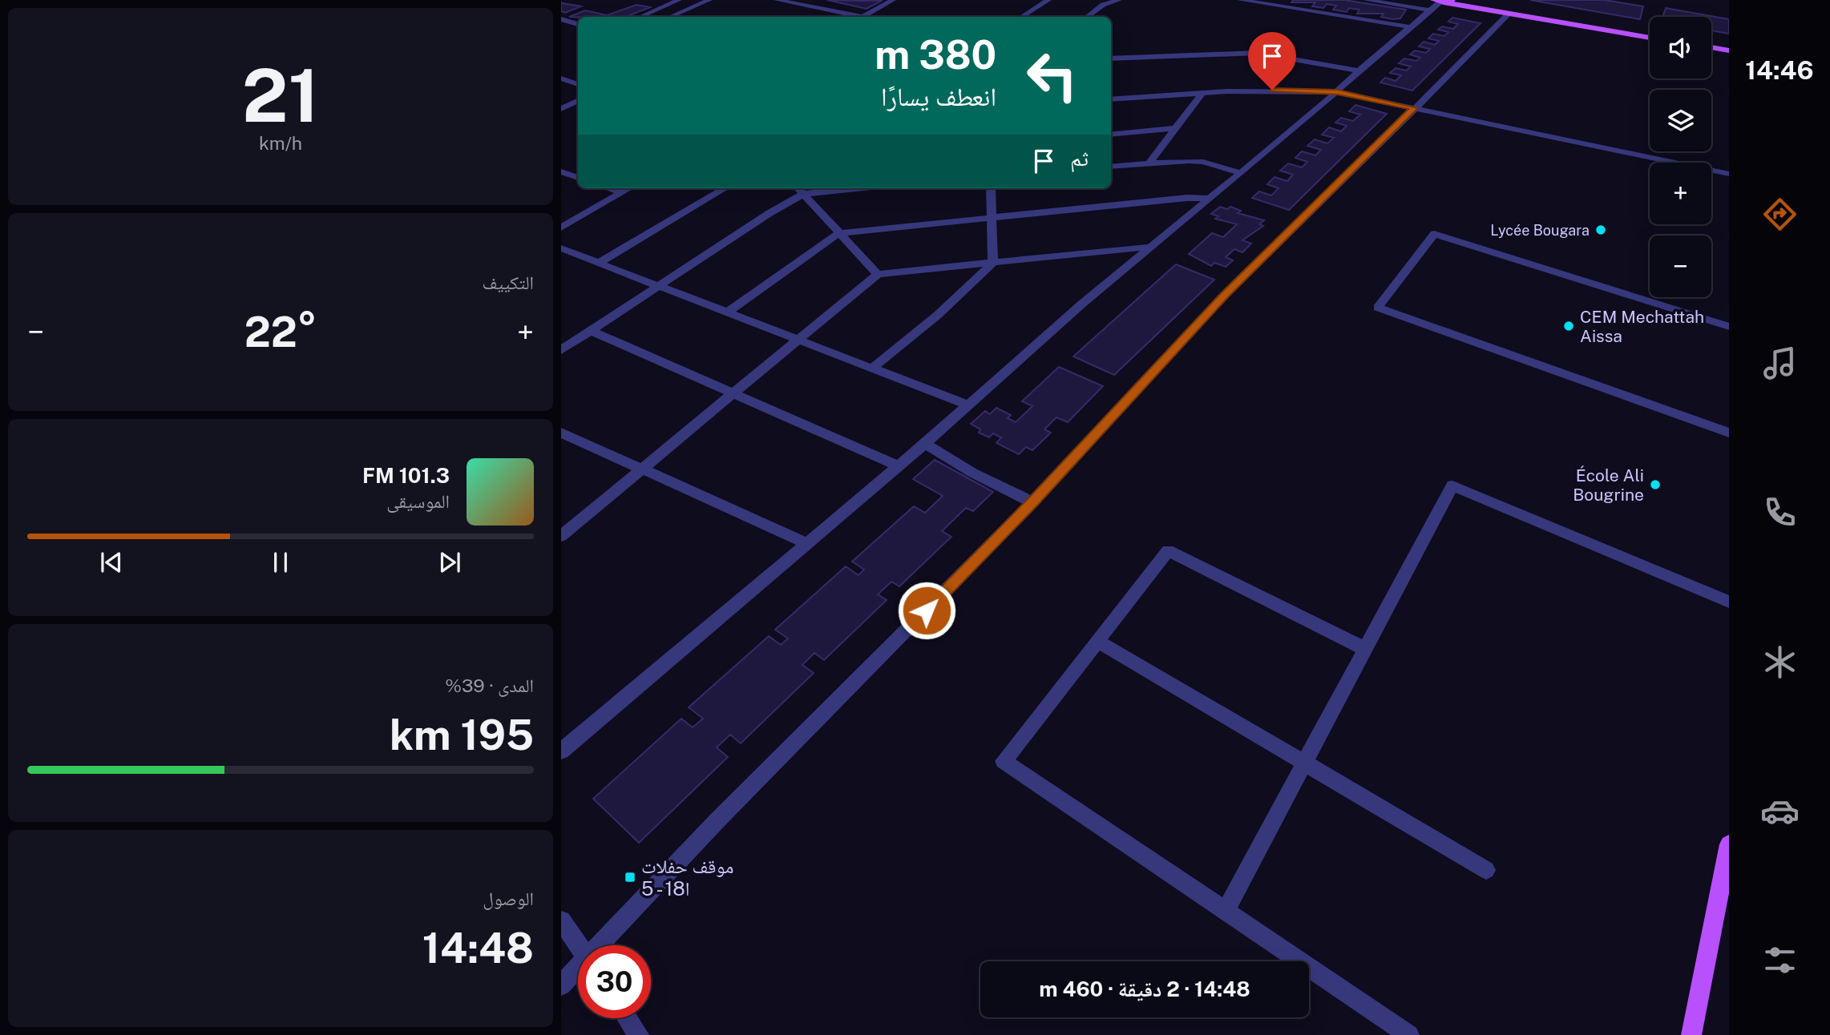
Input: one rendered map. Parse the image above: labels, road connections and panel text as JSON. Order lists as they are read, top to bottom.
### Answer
{
  "places": {
    "other": ["Lycée Bougara", "CEM Mechattah Aissa", "École Ali Bougrine"],
    "transit": ["موقف حفلات 5 - 18ا"]
  },
  "page": {
    "tabs": "14:46",
    "tile": [
      ["21", "km/h"],
      "التكييف",
      ["المدى · 39%", "195 km"],
      ["الوصول", "14:48"]
    ],
    "map_buttons": ["+", "−"],
    "turn": ["380 m", "انعطف يسارًا"],
    "then": "ثم",
    "heat": ["−", "22°", "+"],
    "song": ["101.3 FM", "الموسيقى"],
    "limit": "30",
    "trip": "14:48 · 2 دقيقة · 460 m"
  }
}
